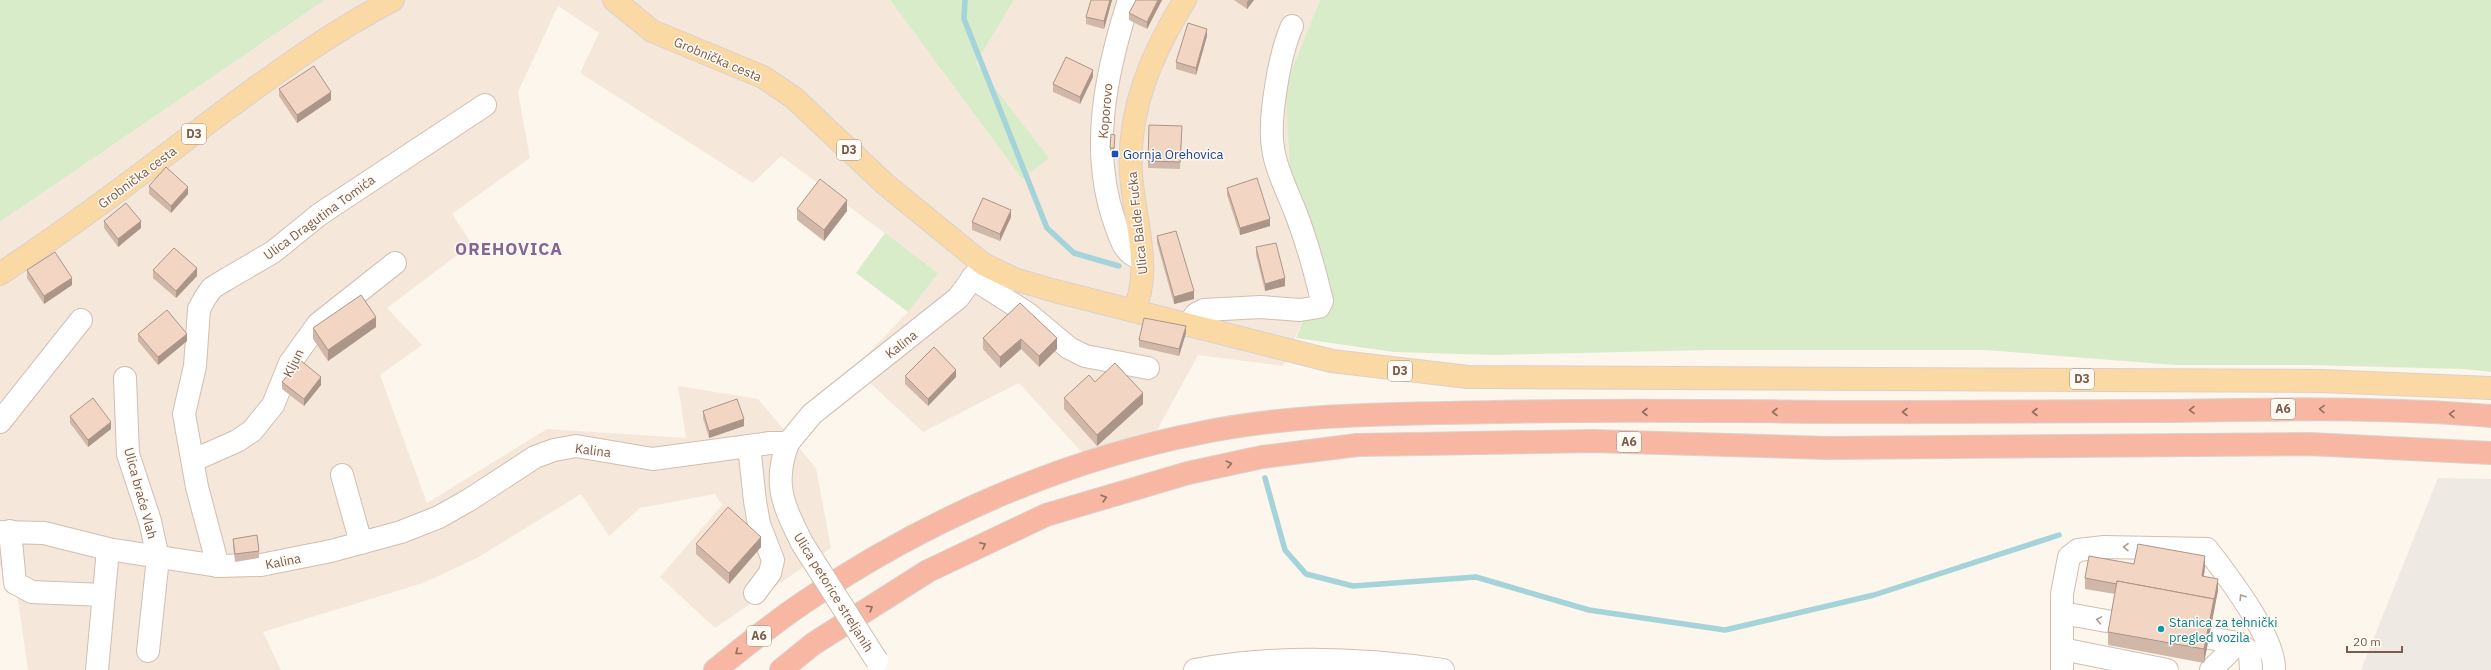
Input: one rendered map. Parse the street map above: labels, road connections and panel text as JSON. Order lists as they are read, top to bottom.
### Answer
{
  "streets": {
    "highway": ["A6"],
    "main road": ["Grobnička cesta", "D3", "Ulica Balde Fućka"],
    "street": [
      "Koporovo",
      "Ulica Dragutina Tomića",
      "Kalina",
      "Kljun",
      "Ulica braće Vlah",
      "Ulica petorice streljanih"
    ]
  },
  "crossings": [
    ["Grobnička cesta", "D3"],
    ["Grobnička cesta", "Kalina"],
    ["Koporovo", "Ulica Balde Fućka"],
    ["D3", "Ulica Balde Fućka"],
    ["D3", "Kalina"],
    ["Ulica Dragutina Tomića", "Kalina"],
    ["Ulica Dragutina Tomića", "Kljun"],
    ["Kalina", "Ulica braće Vlah"],
    ["Kalina", "Ulica petorice streljanih"]
  ],
  "districts": ["OREHOVICA"],
  "places": {
    "transit": ["Gornja Orehovica"],
    "other": ["Stanica za tehnički pregled vozila"]
  },
  "scale_bar": "20 m"
}
